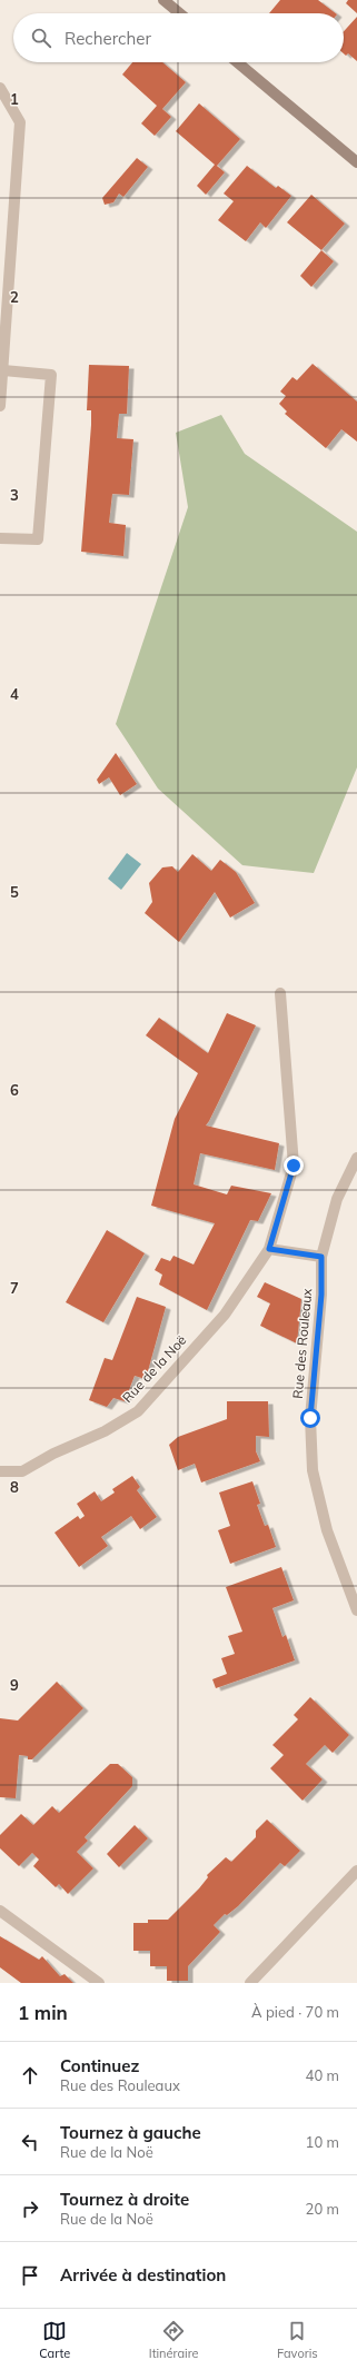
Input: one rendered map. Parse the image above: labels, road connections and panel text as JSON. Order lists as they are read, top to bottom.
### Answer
{
  "streets": {
    "street": ["Rue des Rouleaux", "Rue de la Noë"]
  },
  "page": {
    "search": "Rechercher",
    "heading": ["1 min", "À pied · 70 m"],
    "list": [
      ["Continuez", "Rue des Rouleaux", "40 m"],
      ["Tournez à gauche", "Rue de la Noë", "10 m"],
      ["Tournez à droite", "Rue de la Noë", "20 m"],
      "Arrivée à destination"
    ],
    "nav": ["Carte", "Itinéraire", "Favoris"]
  },
  "grid": {
    "rows": [
      "1",
      "2",
      "3",
      "4",
      "5",
      "6",
      "7",
      "8",
      "9"
    ]
  }
}
